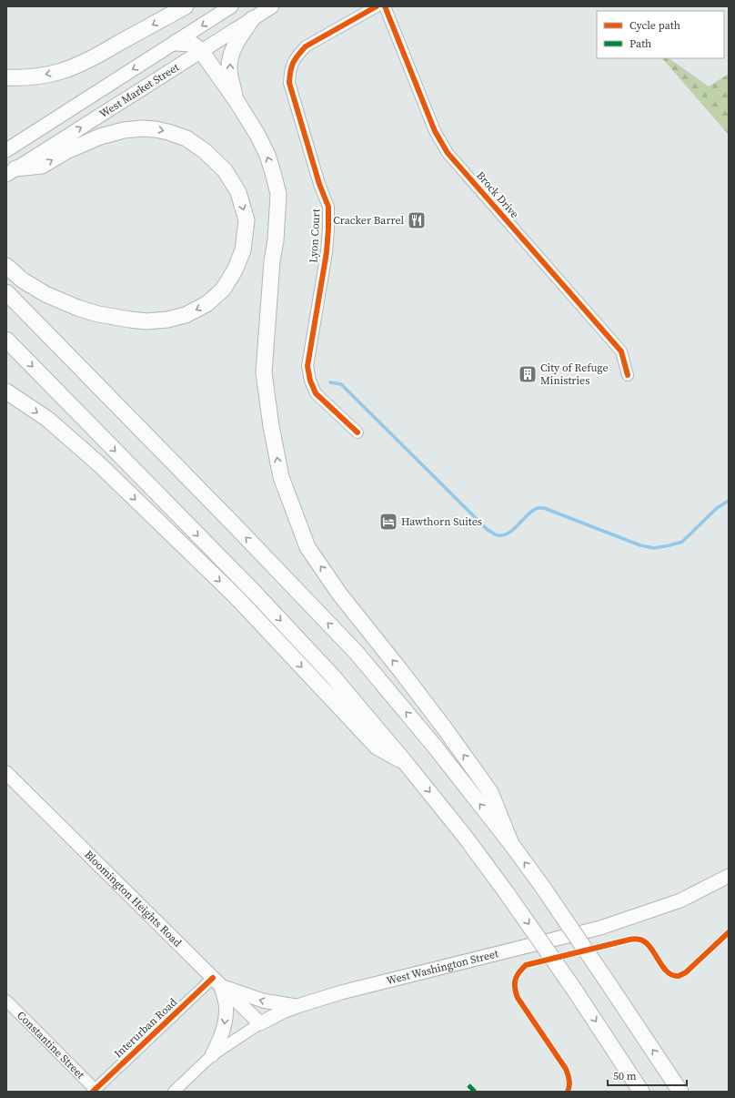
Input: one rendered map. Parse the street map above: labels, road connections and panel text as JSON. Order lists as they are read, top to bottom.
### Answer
{
  "streets": {
    "main road": ["West Market Street", "Bloomington Heights Road", "West Washington Street"],
    "street": [
      "Brock Drive",
      "Lyon Court",
      "Interurban Road",
      "Constantine Street"
    ]
  },
  "crossings": [
    ["Bloomington Heights Road", "West Washington Street"],
    ["Bloomington Heights Road", "Interurban Road"],
    ["Interurban Road", "Constantine Street"]
  ],
  "places": {
    "restaurant": ["Cracker Barrel"],
    "building": ["City of Refuge Ministries"],
    "hotel": ["Hawthorn Suites"]
  },
  "legend": ["Cycle path", "Path"],
  "scale_bar": "50 m"
}
